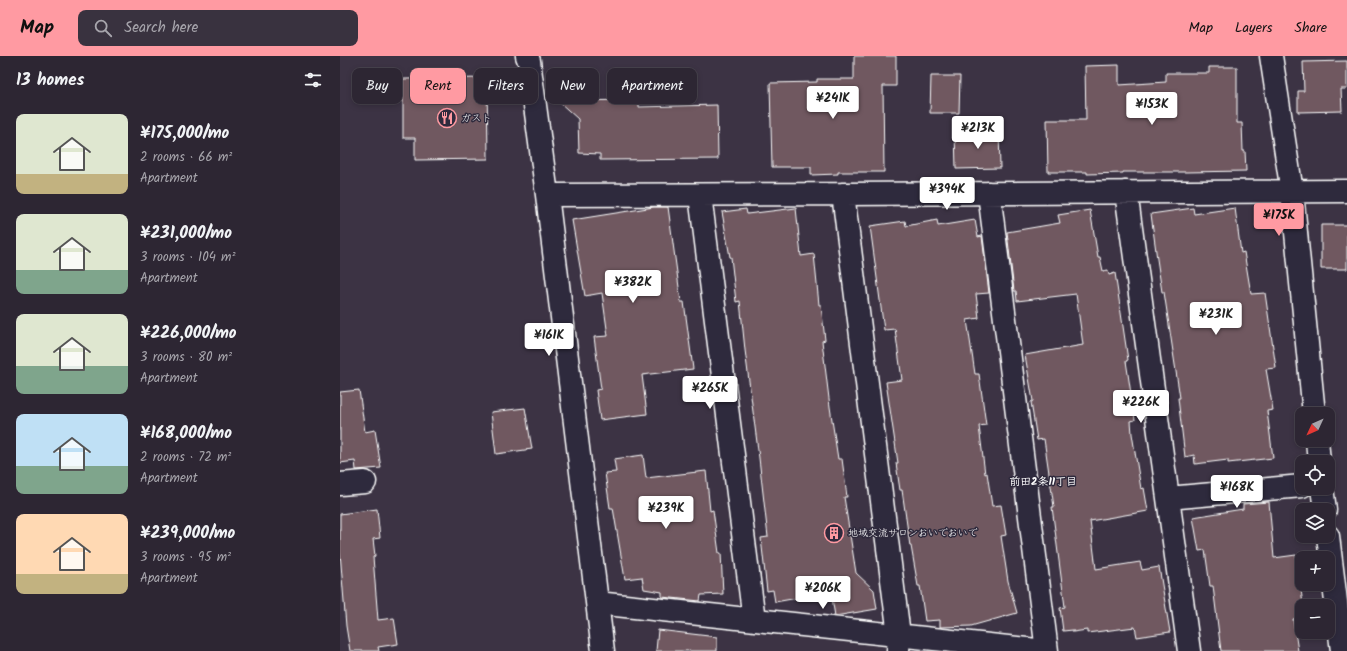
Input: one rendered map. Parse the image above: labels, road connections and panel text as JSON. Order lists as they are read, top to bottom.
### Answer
{
  "districts": ["前田2条11丁目"],
  "places": {
    "restaurant": ["ガスト"],
    "building": ["地域交流サロンおいでおいで"]
  },
  "north": "bottom left",
  "page": {
    "header": "Map",
    "search": "Search here",
    "nav": ["Map", "Layers", "Share"],
    "heading": "13 homes",
    "chip": [
      "Buy",
      "Rent",
      "Filters",
      "New",
      "Apartment"
    ],
    "price": [
      "¥241K",
      "¥153K",
      "¥213K",
      "¥394K",
      "¥175K",
      "¥382K",
      "¥231K",
      "¥161K",
      "¥265K",
      "¥226K",
      "¥168K",
      "¥239K",
      "¥206K"
    ],
    "list": [
      {
        "name": "¥175,000/mo",
        "note": "2 rooms · 66 m² · Apartment"
      },
      {
        "name": "¥231,000/mo",
        "note": "3 rooms · 104 m² · Apartment"
      },
      {
        "name": "¥226,000/mo",
        "note": "3 rooms · 80 m² · Apartment"
      },
      {
        "name": "¥168,000/mo",
        "note": "2 rooms · 72 m² · Apartment"
      },
      {
        "name": "¥239,000/mo",
        "note": "3 rooms · 95 m² · Apartment"
      }
    ],
    "map_buttons": ["+", "−"]
  }
}
